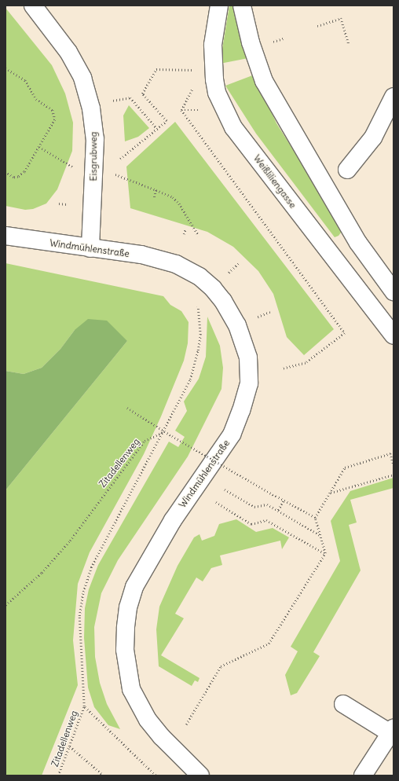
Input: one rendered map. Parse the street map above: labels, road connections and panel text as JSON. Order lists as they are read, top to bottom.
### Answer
{
  "streets": {
    "street": ["Eisgrubweg", "Weißliliengasse", "Windmühlenstraße"],
    "path": ["Zitadellenweg"]
  },
  "crossings": [
    ["Eisgrubweg", "Windmühlenstraße"]
  ]
}
